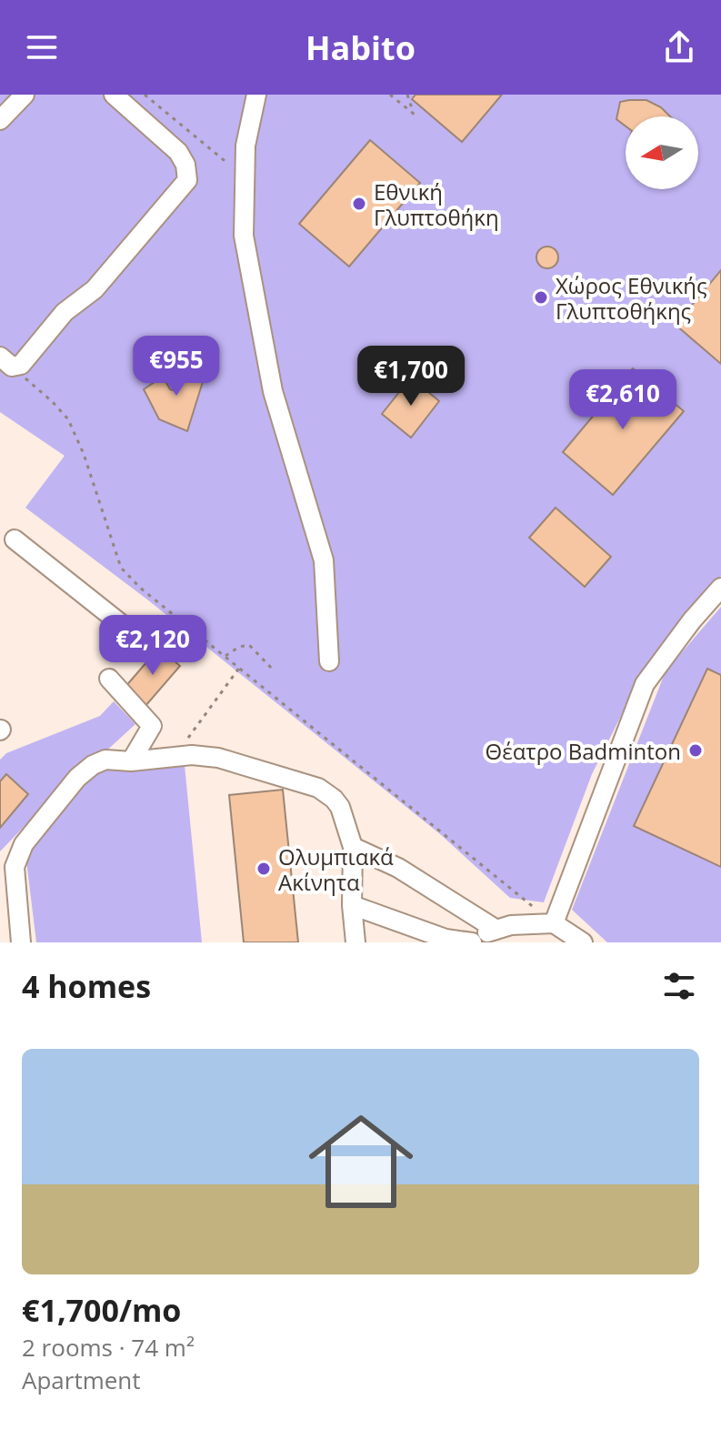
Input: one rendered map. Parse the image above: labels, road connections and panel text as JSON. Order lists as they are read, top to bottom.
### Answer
{
  "places": [
    "Εθνική Γλυπτοθήκη",
    "Χώρος Εθνικής Γλυπτοθήκης",
    "Θέατρο Badminton",
    "Ολυμπιακά Ακίνητα"
  ],
  "north": "left",
  "page": {
    "header": "Habito",
    "price": [
      "€955",
      "€1,700",
      "€2,610",
      "€2,120"
    ],
    "heading": "4 homes",
    "list": [
      {
        "name": "€1,700/mo",
        "note": "2 rooms · 74 m² · Apartment"
      }
    ]
  }
}
